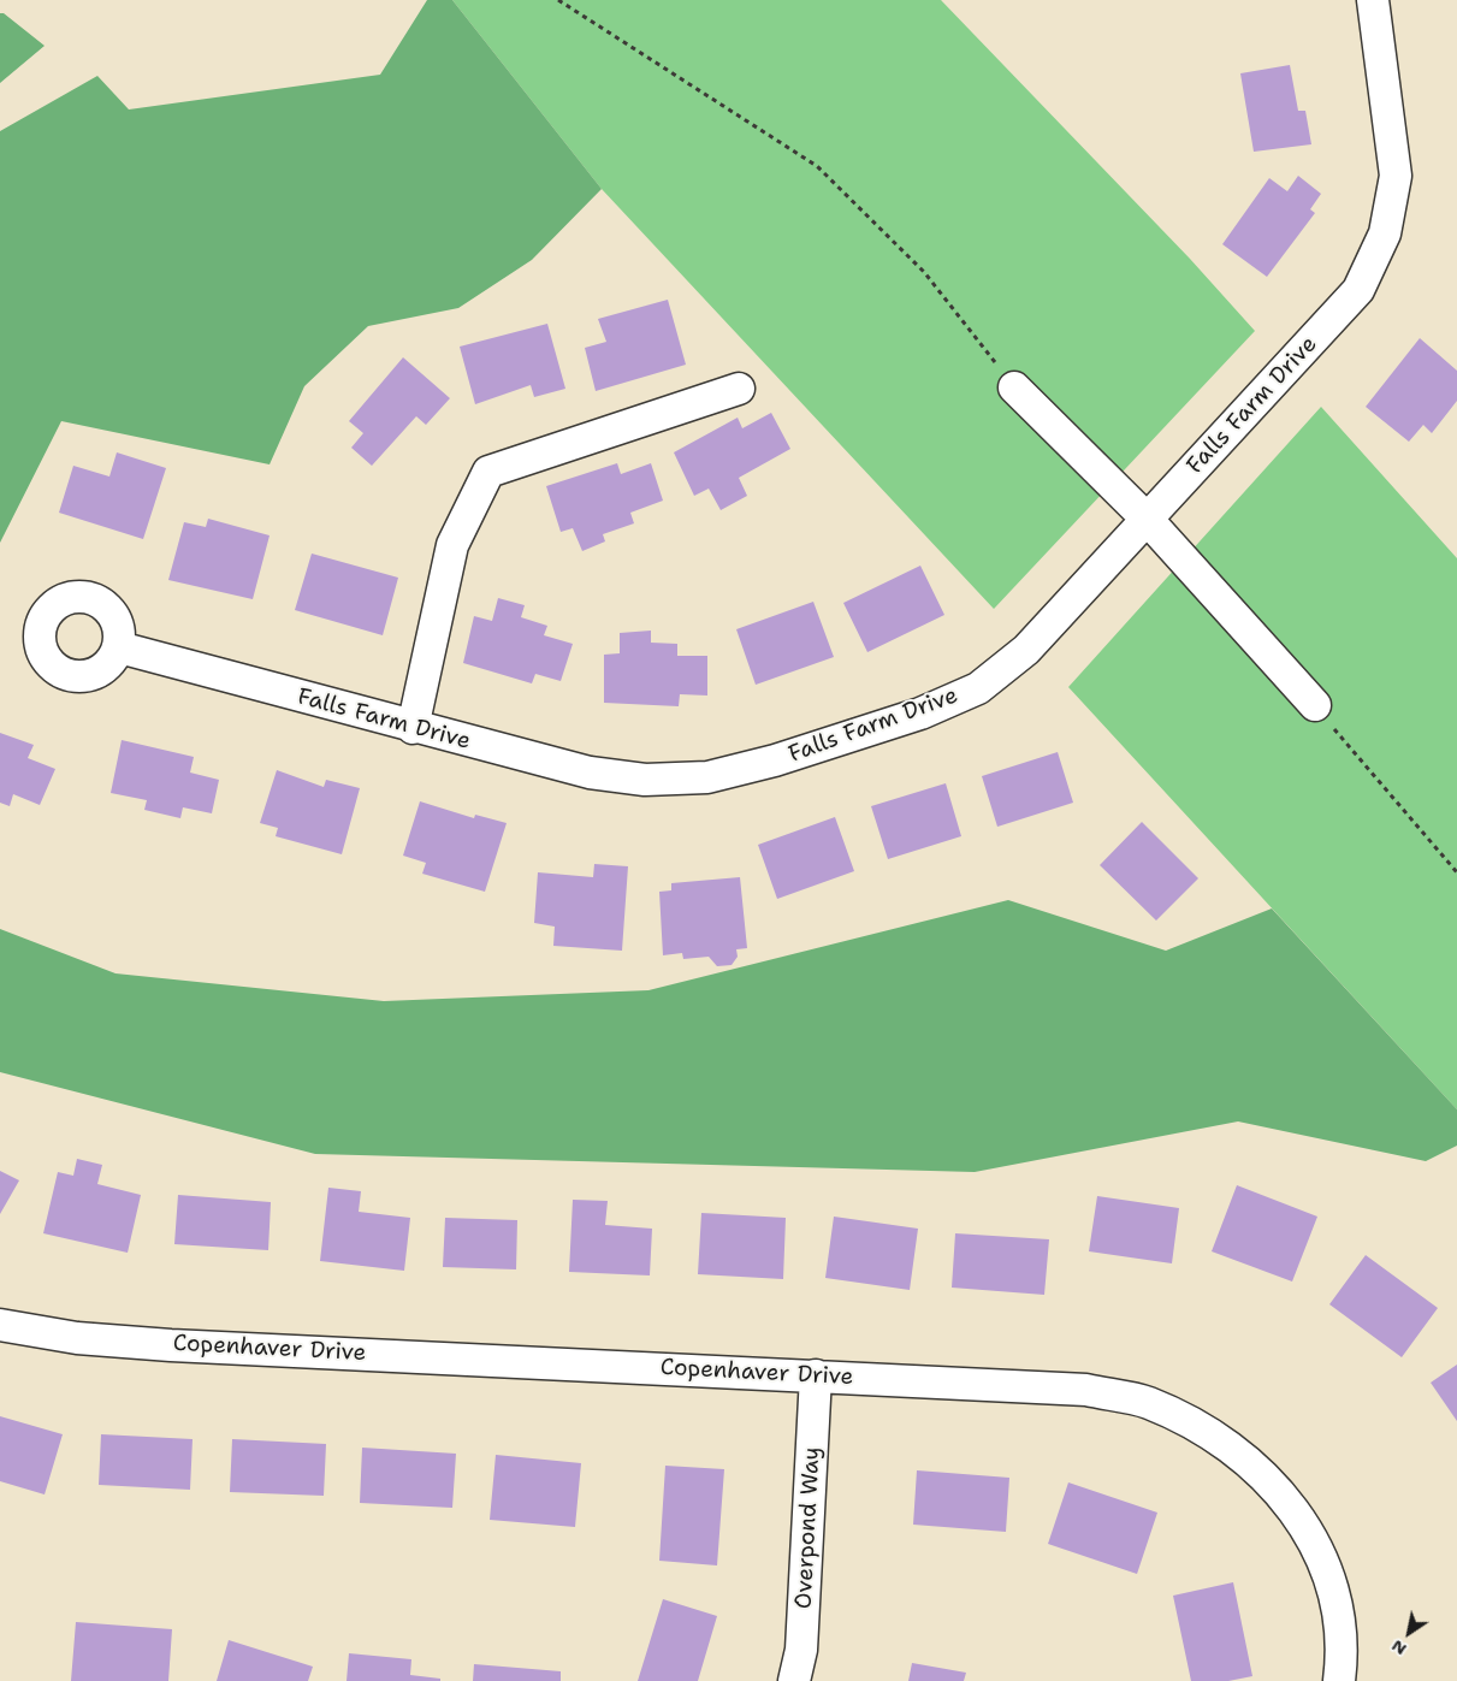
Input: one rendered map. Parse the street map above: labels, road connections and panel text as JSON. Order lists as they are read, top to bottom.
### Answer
{
  "streets": {
    "street": ["Falls Farm Drive", "Copenhaver Drive", "Overpond Way"]
  },
  "crossings": [
    ["Copenhaver Drive", "Overpond Way"]
  ],
  "north": "bottom left"
}
